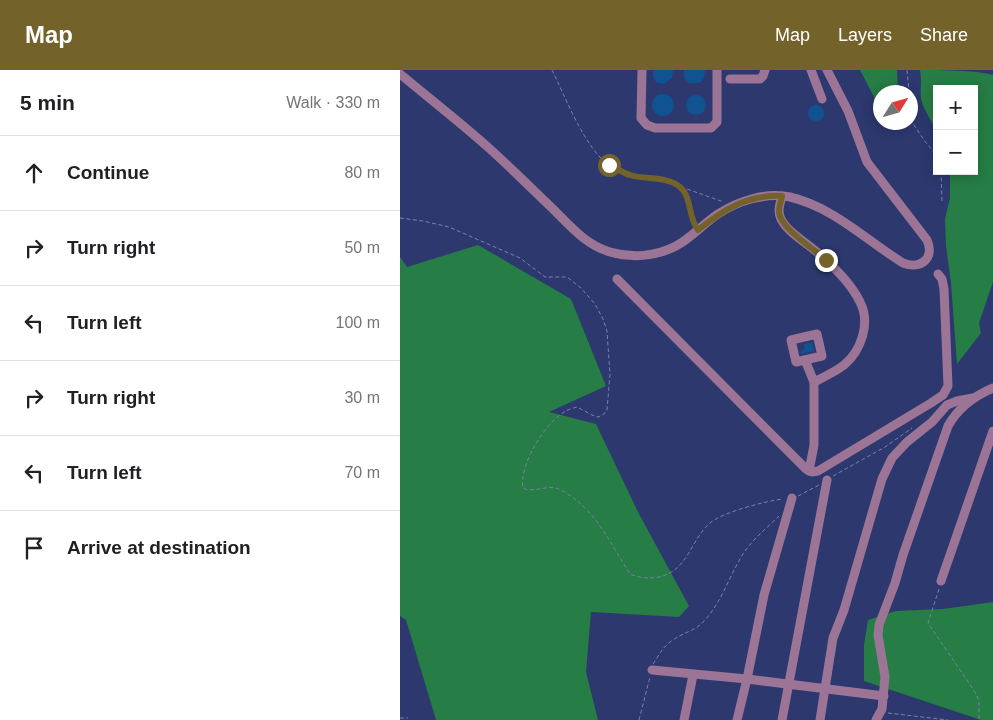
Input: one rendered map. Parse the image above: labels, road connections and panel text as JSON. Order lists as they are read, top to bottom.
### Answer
{
  "north": "top right",
  "page": {
    "header": "Map",
    "nav": ["Map", "Layers", "Share"],
    "heading": ["5 min", "Walk · 330 m"],
    "map_buttons": ["+", "−"],
    "list": [
      ["Continue", "80 m"],
      ["Turn right", "50 m"],
      ["Turn left", "100 m"],
      ["Turn right", "30 m"],
      ["Turn left", "70 m"],
      "Arrive at destination"
    ]
  }
}
